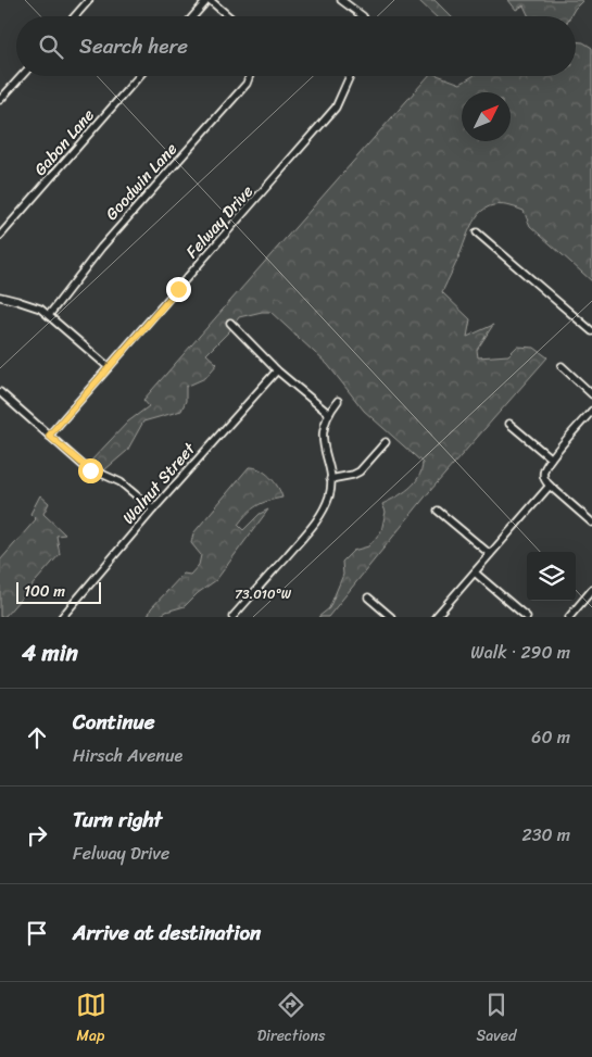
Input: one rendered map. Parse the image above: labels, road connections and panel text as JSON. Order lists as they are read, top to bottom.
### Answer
{
  "streets": {
    "street": [
      "Gabon Lane",
      "Goodwin Lane",
      "Felway Drive",
      "Walnut Street"
    ]
  },
  "scale_bar": "100 m",
  "north": "top right",
  "page": {
    "search": "Search here",
    "scale": "100 m",
    "heading": ["4 min", "Walk · 290 m"],
    "list": [
      ["Continue", "Hirsch Avenue", "60 m"],
      ["Turn right", "Felway Drive", "230 m"],
      "Arrive at destination"
    ],
    "nav": ["Map", "Directions", "Saved"]
  },
  "coordinates": ["73.010°W"]
}
